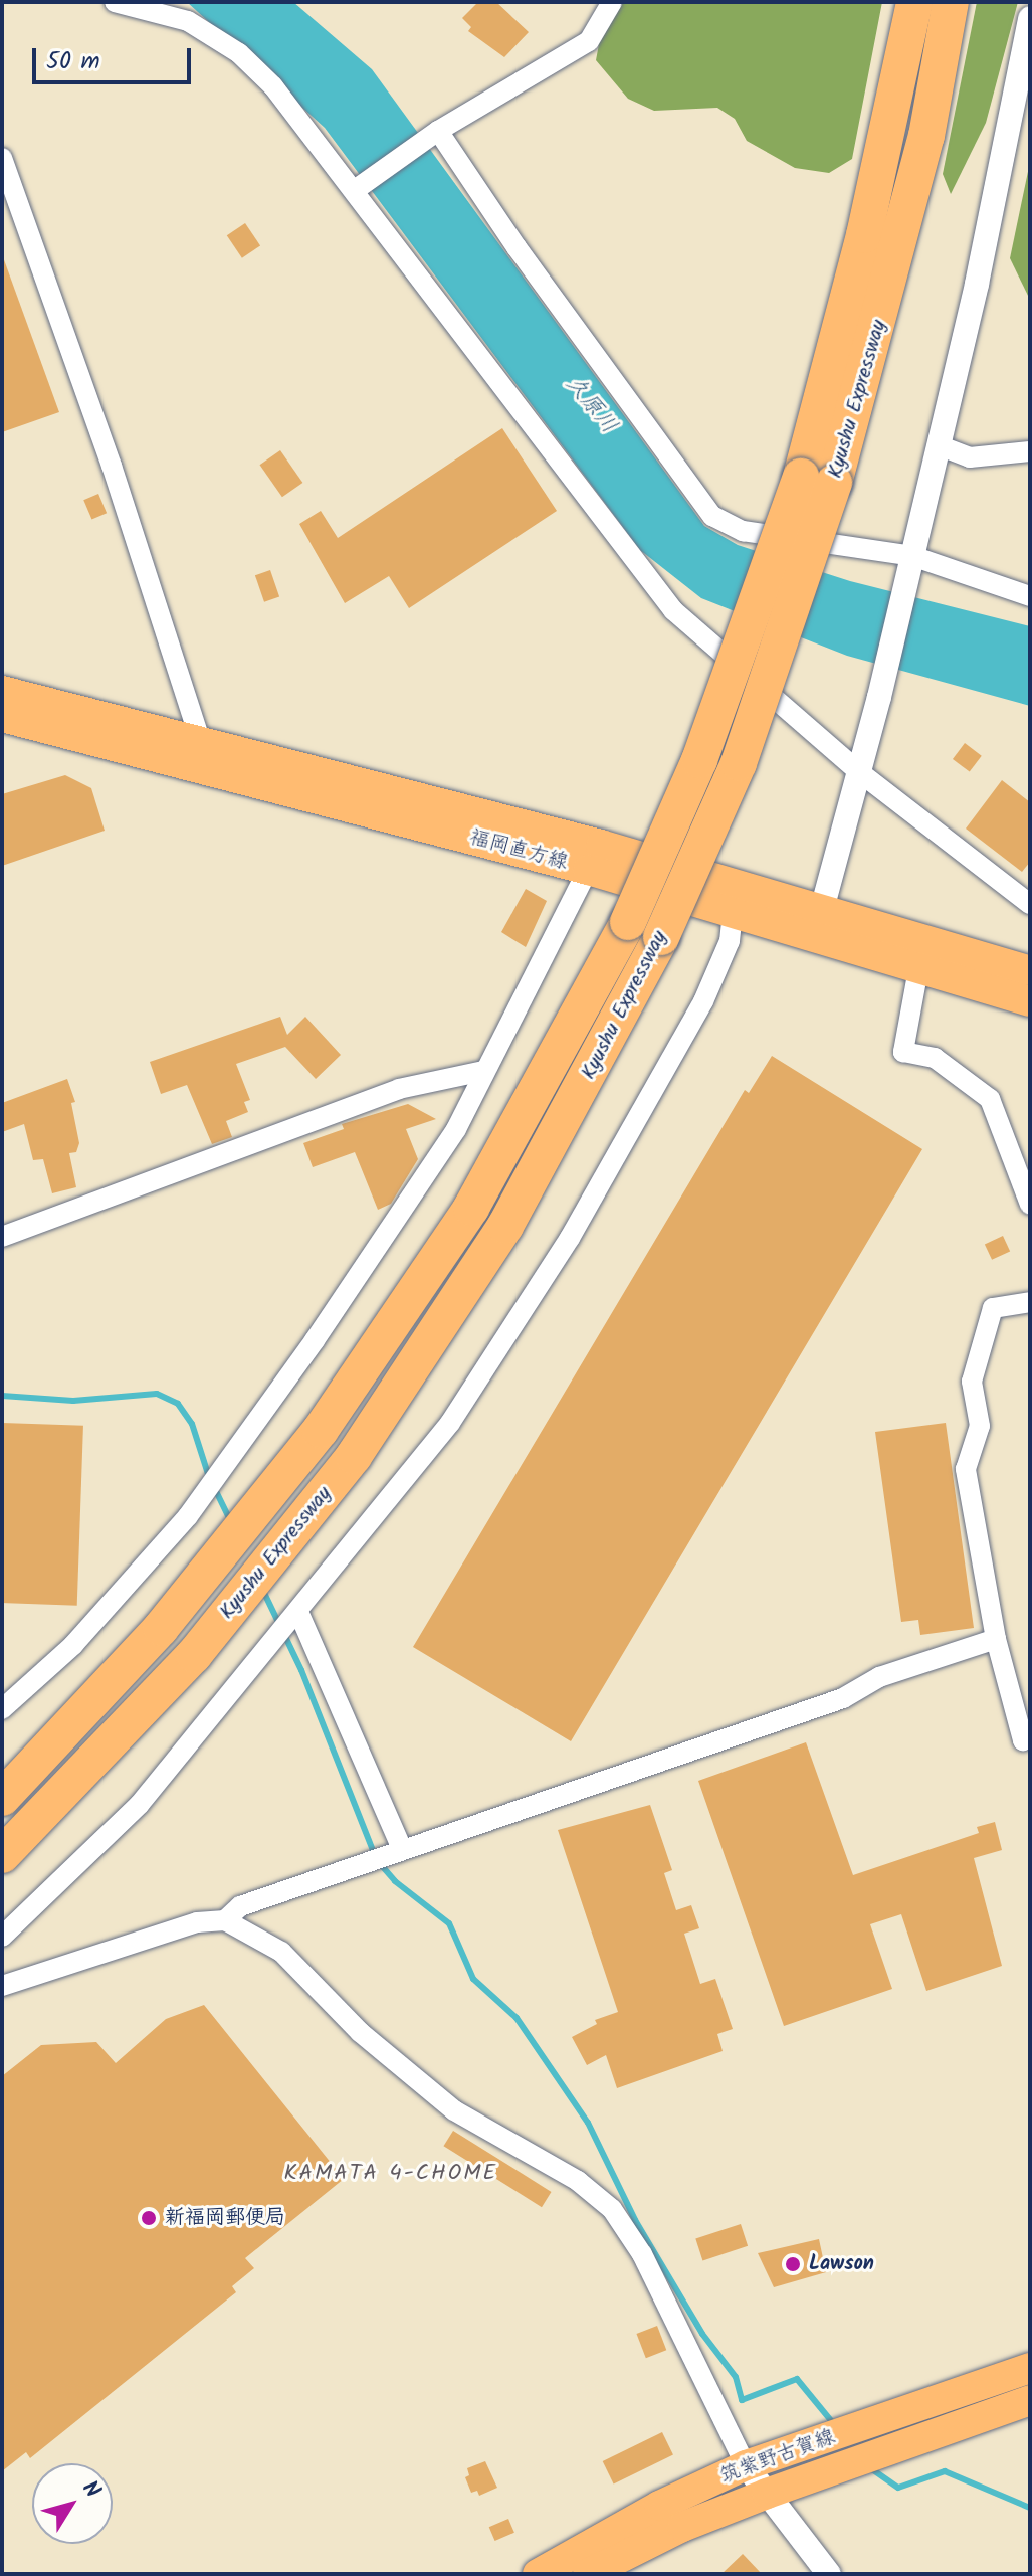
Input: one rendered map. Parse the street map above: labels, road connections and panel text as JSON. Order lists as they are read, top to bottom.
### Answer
{
  "streets": {
    "highway": ["Kyushu Expressway"],
    "main road": ["福岡直方線", "筑紫野古賀線"]
  },
  "districts": ["KAMATA 4-CHOME"],
  "water": ["久原川"],
  "places": ["新福岡郵便局", "Lawson"],
  "scale_bar": "50 m",
  "north": "top right"
}
